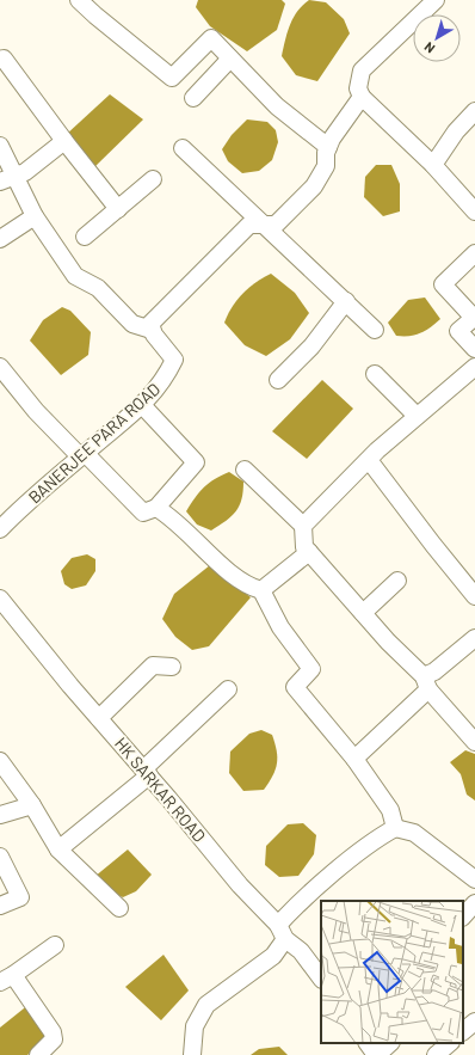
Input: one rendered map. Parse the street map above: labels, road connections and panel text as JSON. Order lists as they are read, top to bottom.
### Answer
{
  "streets": {
    "street": ["BANERJEE PARA ROAD", "HK SARKAR ROAD"]
  },
  "north": "bottom left"
}
